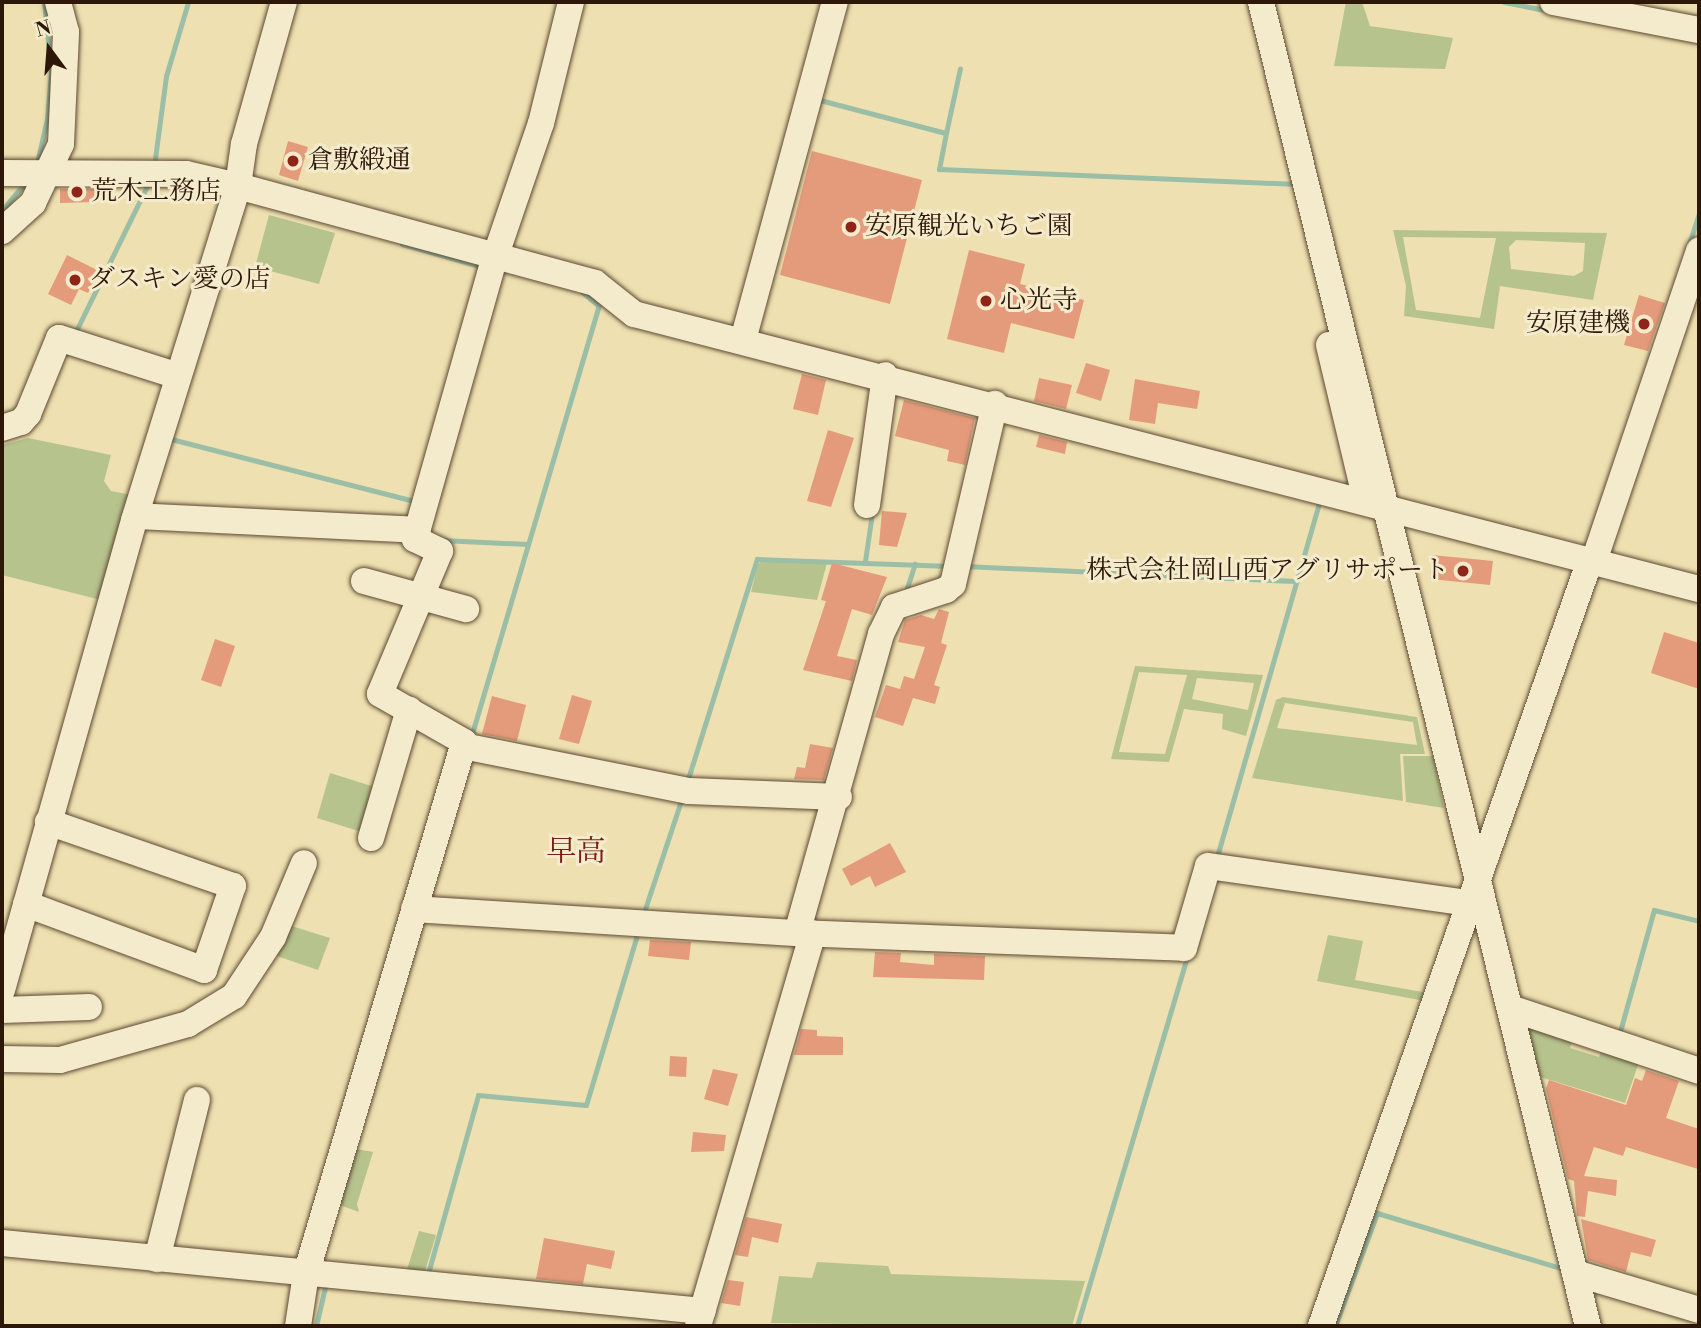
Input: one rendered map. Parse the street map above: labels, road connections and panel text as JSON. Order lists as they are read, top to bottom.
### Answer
{
  "districts": ["早高"],
  "places": [
    "倉敷緞通",
    "荒木工務店",
    "安原観光いちご園",
    "ダスキン愛の店",
    "心光寺",
    "安原建機",
    "株式会社岡山西アグリサポート"
  ],
  "north": "top"
}
